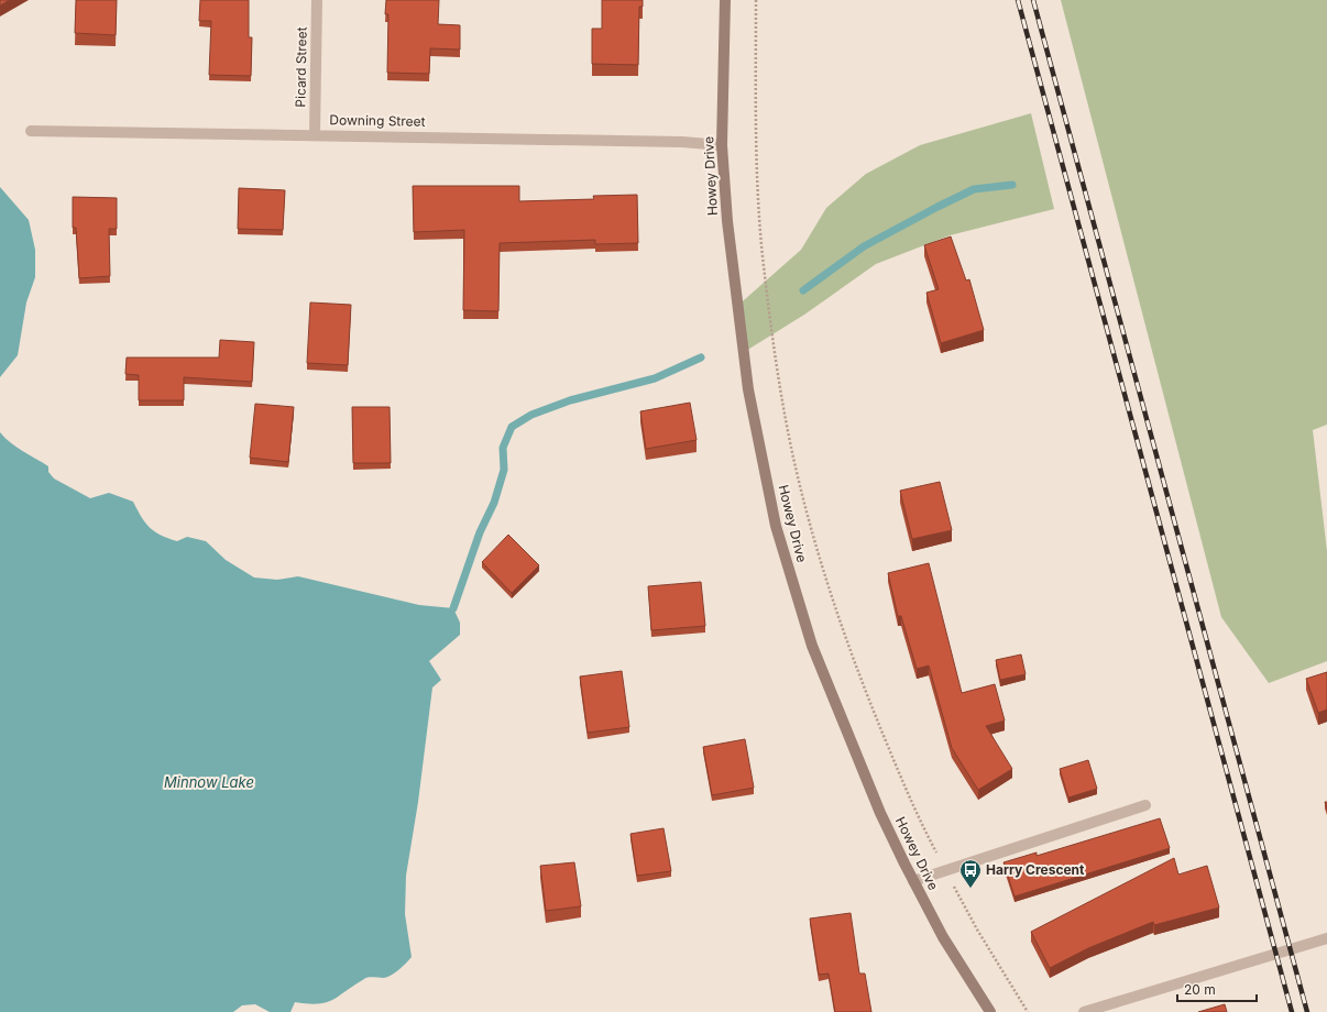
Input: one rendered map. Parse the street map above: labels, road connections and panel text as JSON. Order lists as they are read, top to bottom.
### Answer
{
  "streets": {
    "main road": ["Howey Drive"],
    "street": ["Picard Street", "Downing Street"]
  },
  "crossings": [
    ["Picard Street", "Downing Street"],
    ["Downing Street", "Howey Drive"]
  ],
  "water": ["Minnow Lake"],
  "places": {
    "bus stop": ["Harry Crescent"]
  },
  "scale_bar": "20 m"
}
